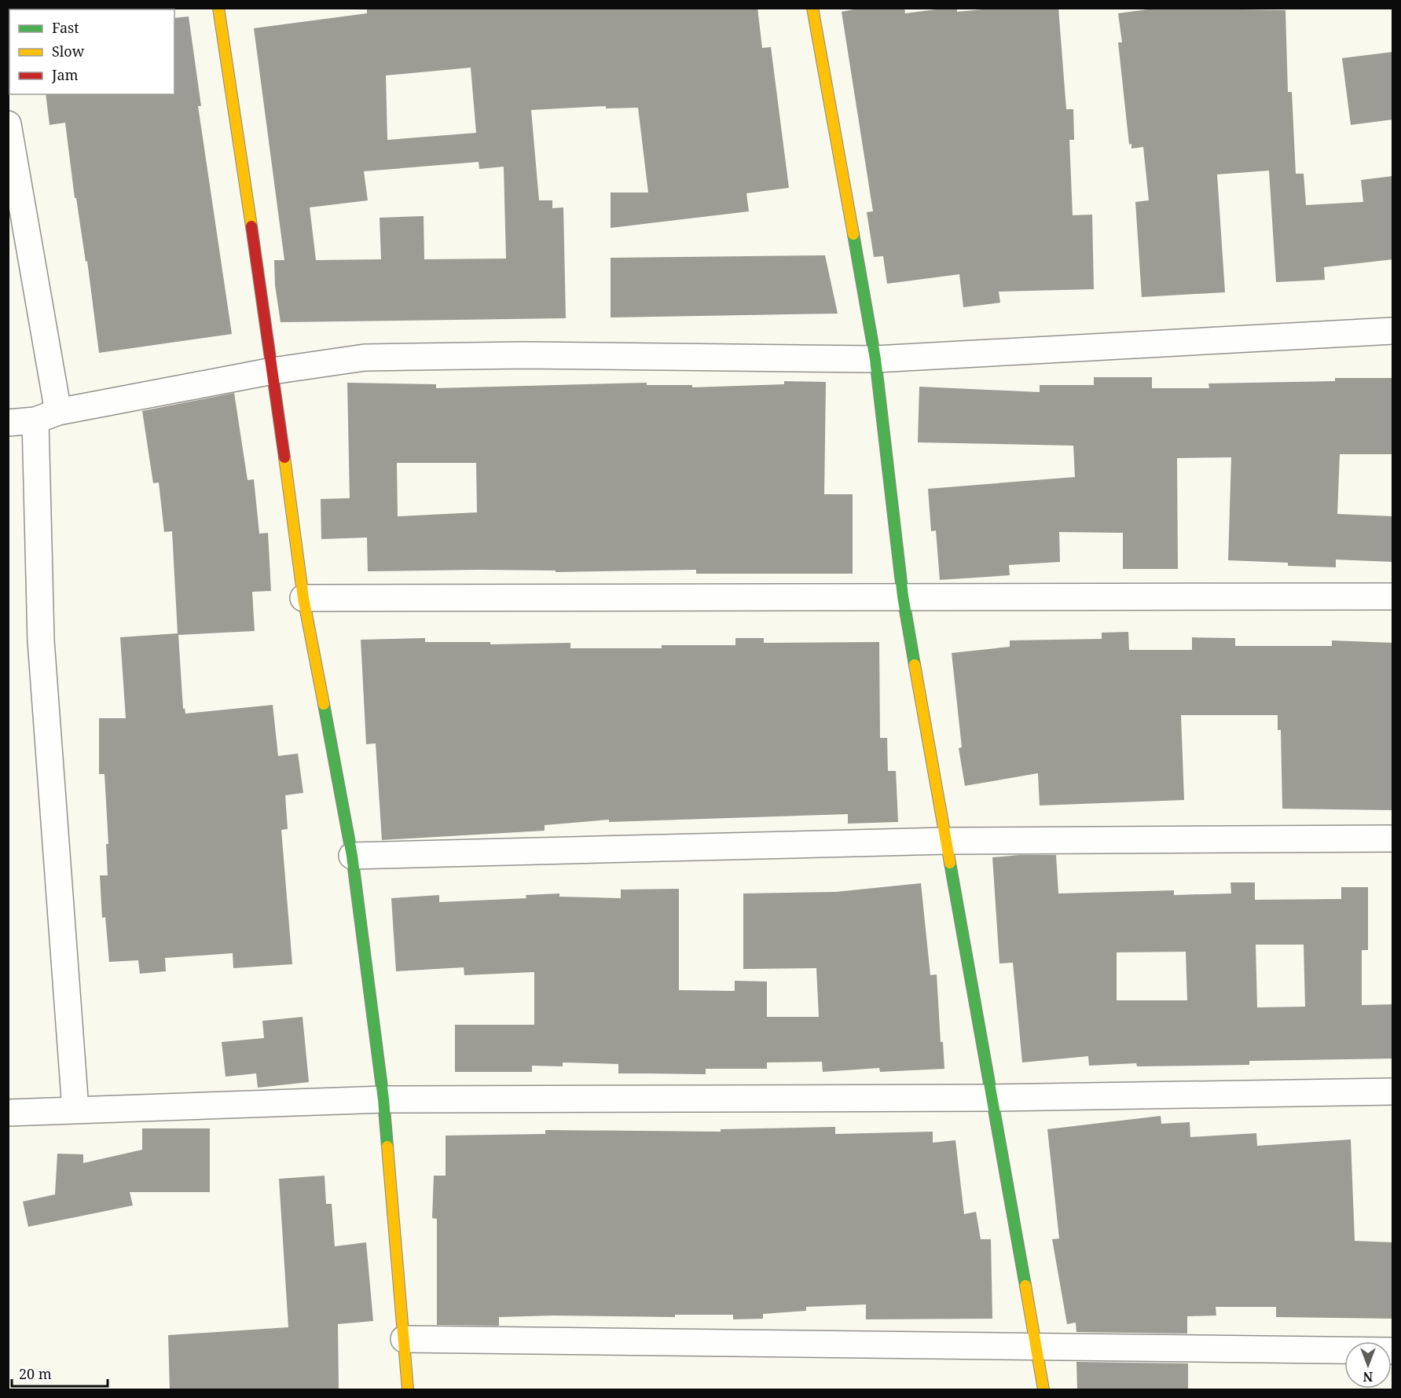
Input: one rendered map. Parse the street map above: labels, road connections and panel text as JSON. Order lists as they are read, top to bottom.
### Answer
{
  "legend": ["Fast", "Slow", "Jam"],
  "scale_bar": "20 m",
  "north": "bottom"
}
